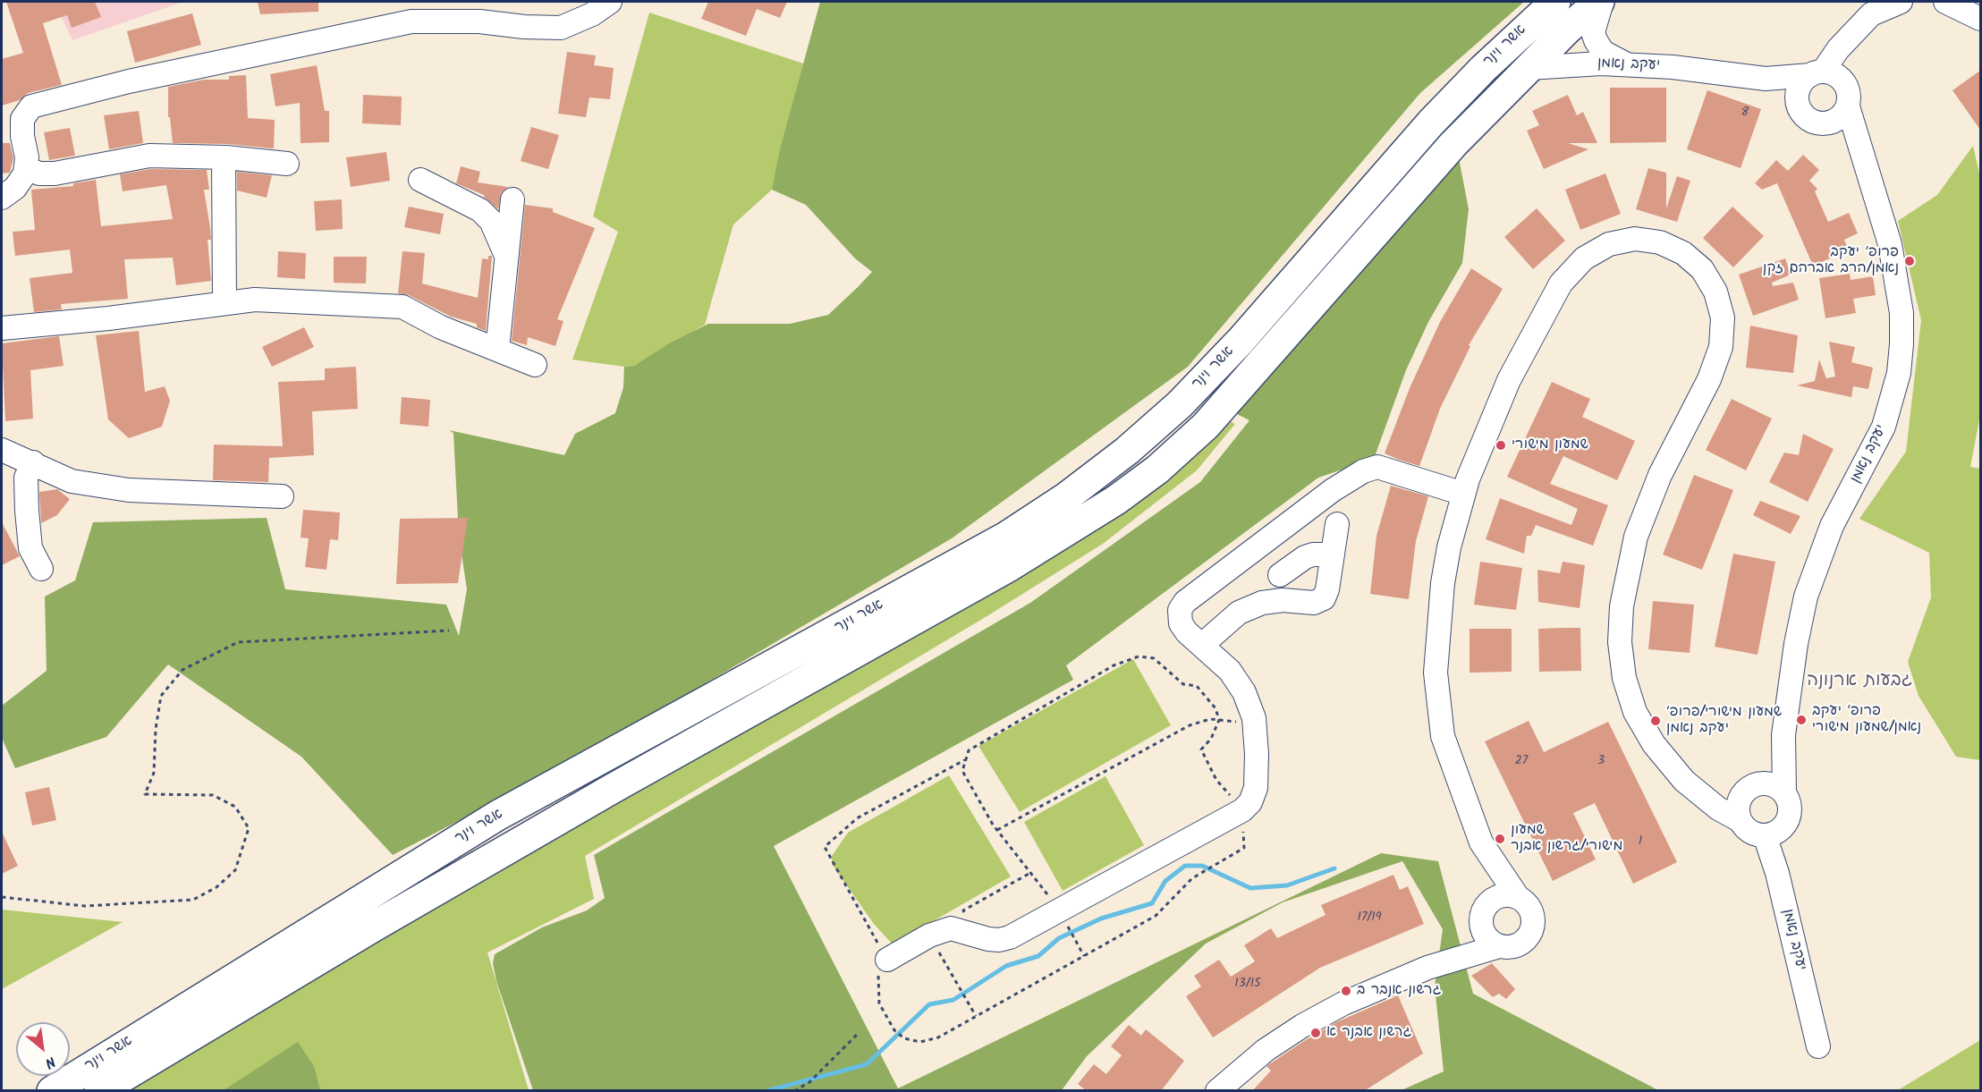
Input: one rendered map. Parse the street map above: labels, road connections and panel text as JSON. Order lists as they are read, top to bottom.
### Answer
{
  "streets": {
    "main road": ["אשר וינר"],
    "street": ["יעקב נאמן"]
  },
  "crossings": [
    ["אשר וינר", "יעקב נאמן"]
  ],
  "districts": ["גבעות ארנונה"],
  "places": [
    "פרופ׳ יעקב נאמן/הרב אברהם זקן",
    "שמעון מישורי",
    "פרופ׳ יעקב נאמן/שמעון מישורי",
    "שמעון מישורי/פרופ׳ יעקב נאמן",
    "שמעון מישורי/גרשון אבנר",
    "גרשון אנבר ב",
    "גרשון אבנר א"
  ],
  "house_numbers": [
    "8",
    "27",
    "3",
    "1",
    "17/19",
    "13/15"
  ],
  "north": "bottom right"
}
